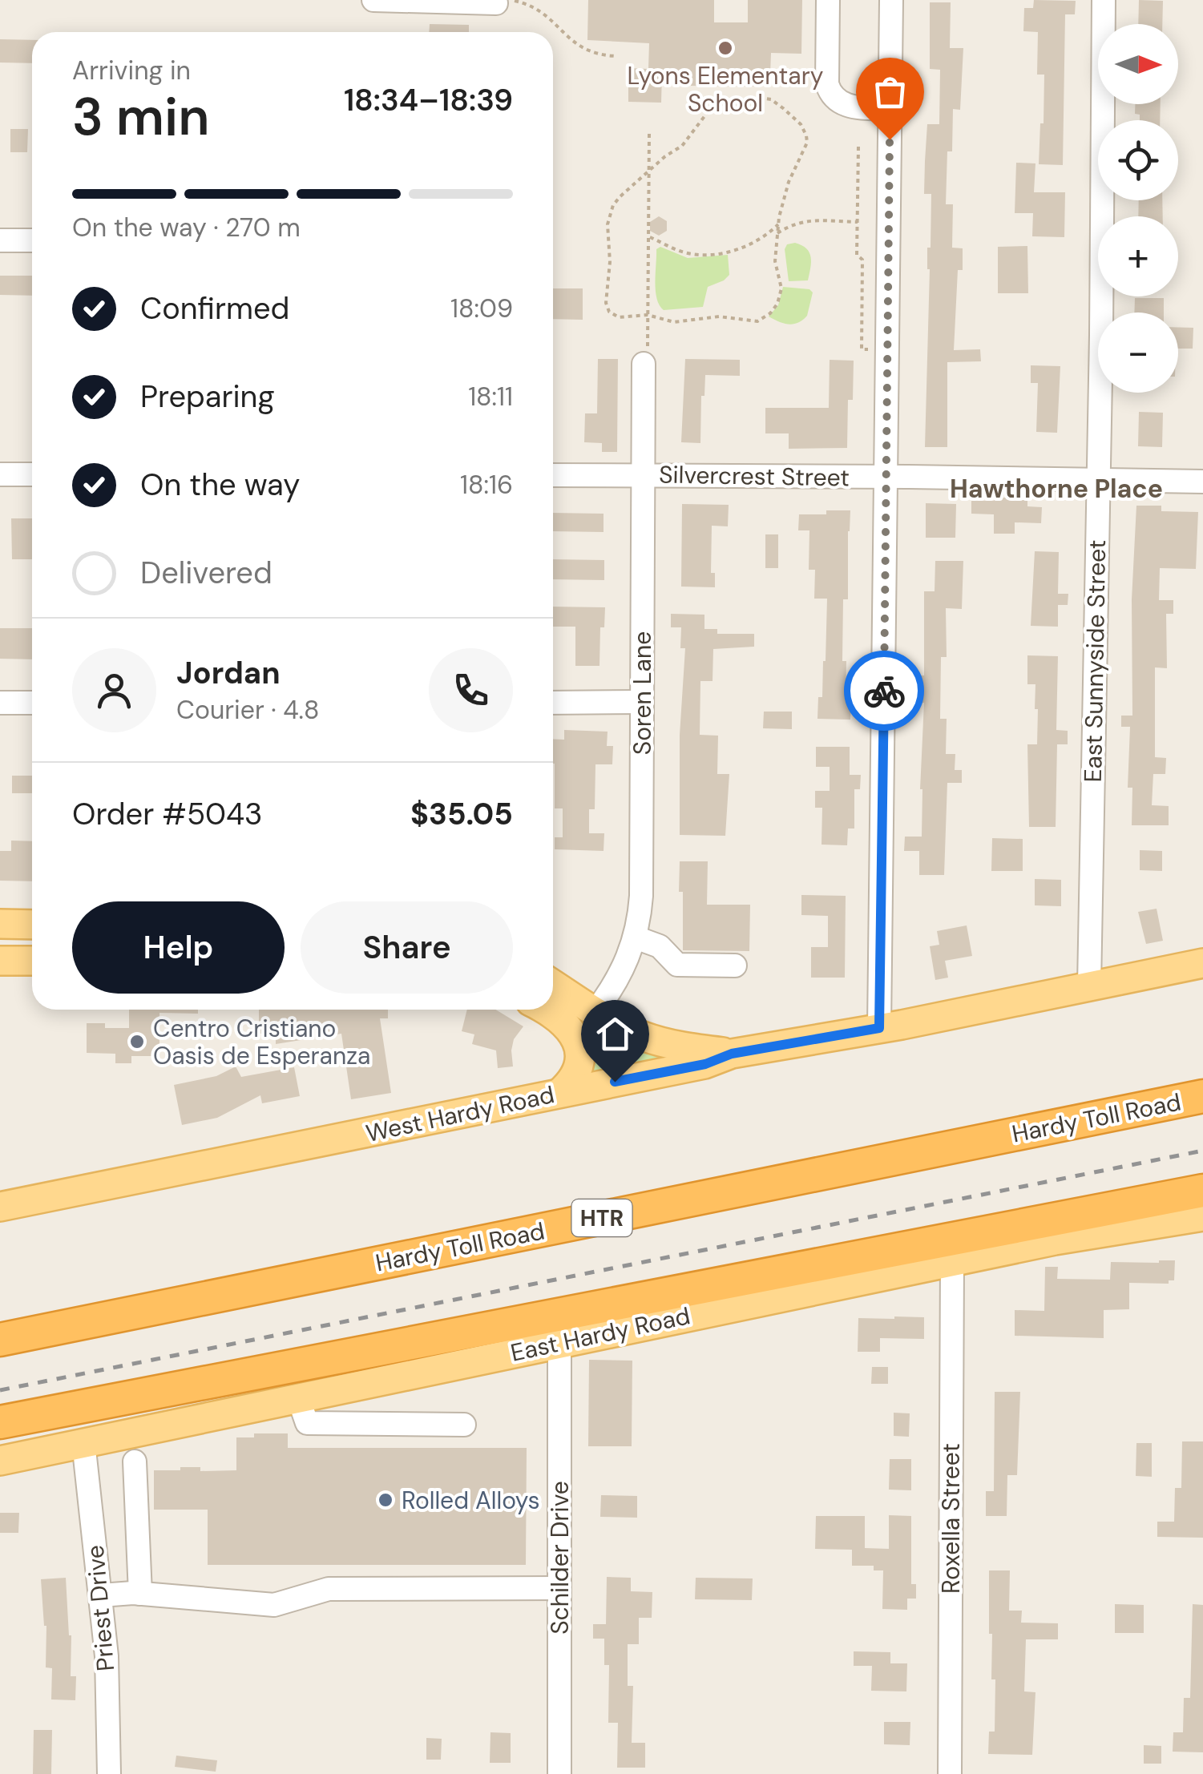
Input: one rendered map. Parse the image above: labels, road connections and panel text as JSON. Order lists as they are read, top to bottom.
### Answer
{
  "streets": {
    "highway": ["Hardy Toll Road", "HTR"],
    "main road": ["West Hardy Road", "East Hardy Road"],
    "street": [
      "Silvercrest Street",
      "East Sunnyside Street",
      "Soren Lane",
      "Roxella Street",
      "Schilder Drive",
      "Priest Drive"
    ]
  },
  "crossings": [
    ["Silvercrest Street", "East Sunnyside Street"],
    ["Silvercrest Street", "Soren Lane"],
    ["East Sunnyside Street", "West Hardy Road"],
    ["East Hardy Road", "Roxella Street"],
    ["East Hardy Road", "Schilder Drive"],
    ["East Hardy Road", "Priest Drive"]
  ],
  "districts": ["Hawthorne Place"],
  "places": ["Lyons Elementary School", "Centro Cristiano Oasis de Esperanza", "Rolled Alloys"],
  "north": "right",
  "page": {
    "map_buttons": ["+", "−"],
    "heading": ["3 min", "Arriving in", "18:34–18:39"],
    "panel": [
      "Jordan",
      "Courier · 4.8",
      "Order #5043",
      "$35.05"
    ],
    "bar": "On the way · 270 m",
    "list": [
      ["Confirmed", "18:09"],
      ["Preparing", "18:11"],
      ["On the way", "18:16"],
      "Delivered"
    ],
    "buttons": ["Help", "Share"]
  }
}
